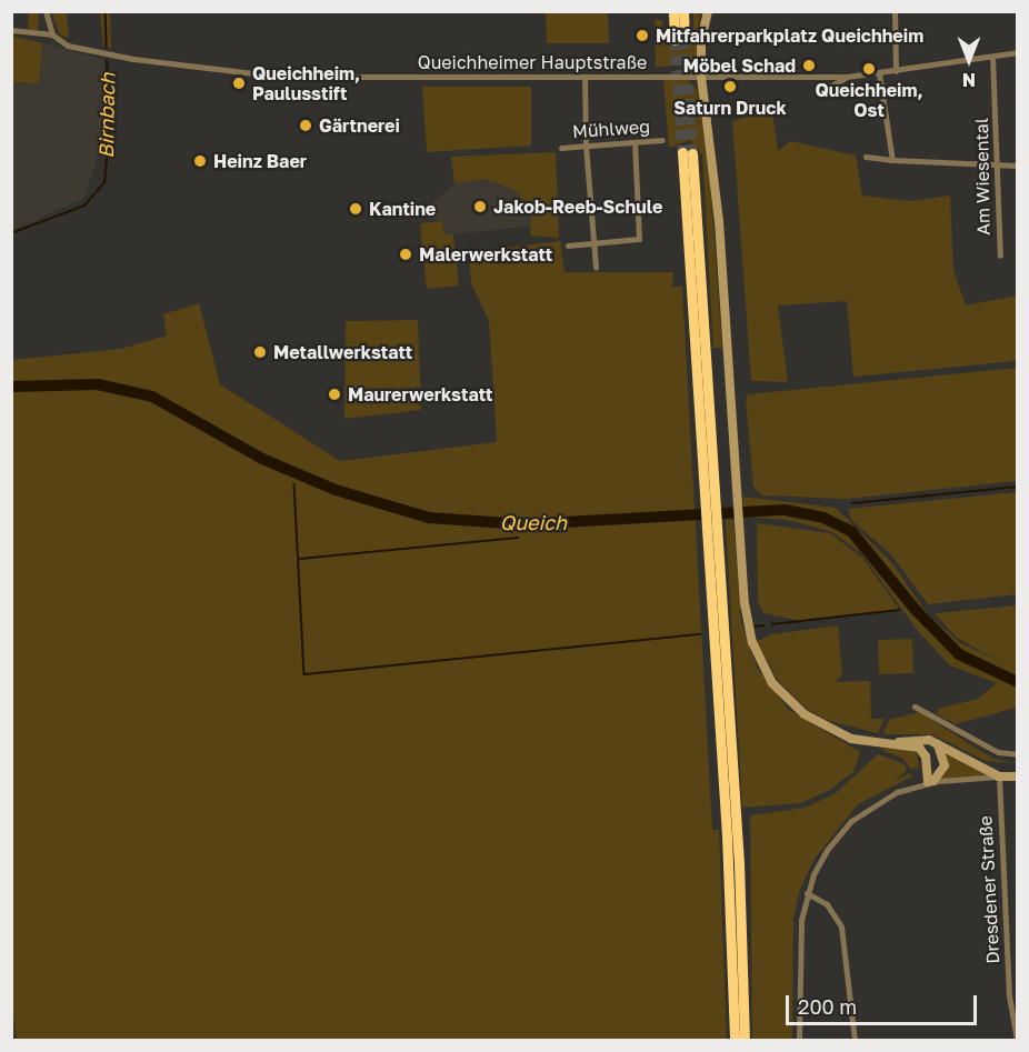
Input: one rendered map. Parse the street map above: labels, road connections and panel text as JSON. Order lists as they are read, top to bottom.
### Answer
{
  "streets": {
    "street": [
      "Queichheimer Hauptstraße",
      "Mühlweg",
      "Am Wiesental",
      "Dresdener Straße"
    ]
  },
  "crossings": [
    ["Queichheimer Hauptstraße", "Am Wiesental"]
  ],
  "water": ["Birnbach", "Queich"],
  "places": [
    "Mitfahrerparkplatz Queichheim",
    "Möbel Schad",
    "Queichheim, Ost",
    "Queichheim, Paulusstift",
    "Saturn Druck",
    "Gärtnerei",
    "Heinz Baer",
    "Jakob-Reeb-Schule",
    "Kantine",
    "Malerwerkstatt",
    "Metallwerkstatt",
    "Maurerwerkstatt"
  ],
  "scale_bar": "200 m",
  "north": "bottom"
}
